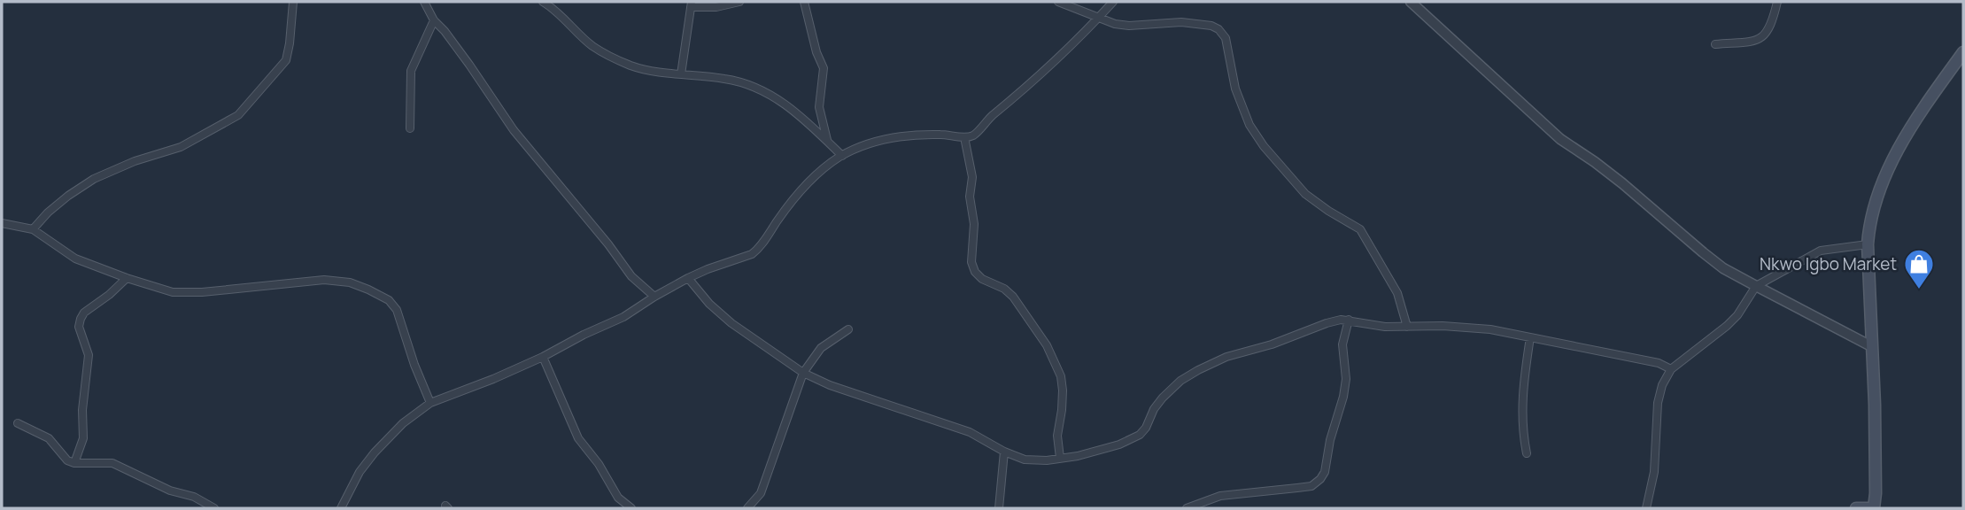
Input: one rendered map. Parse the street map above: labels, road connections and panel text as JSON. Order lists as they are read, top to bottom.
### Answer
{
  "places": {
    "shop": ["Nkwo Igbo Market"]
  }
}
